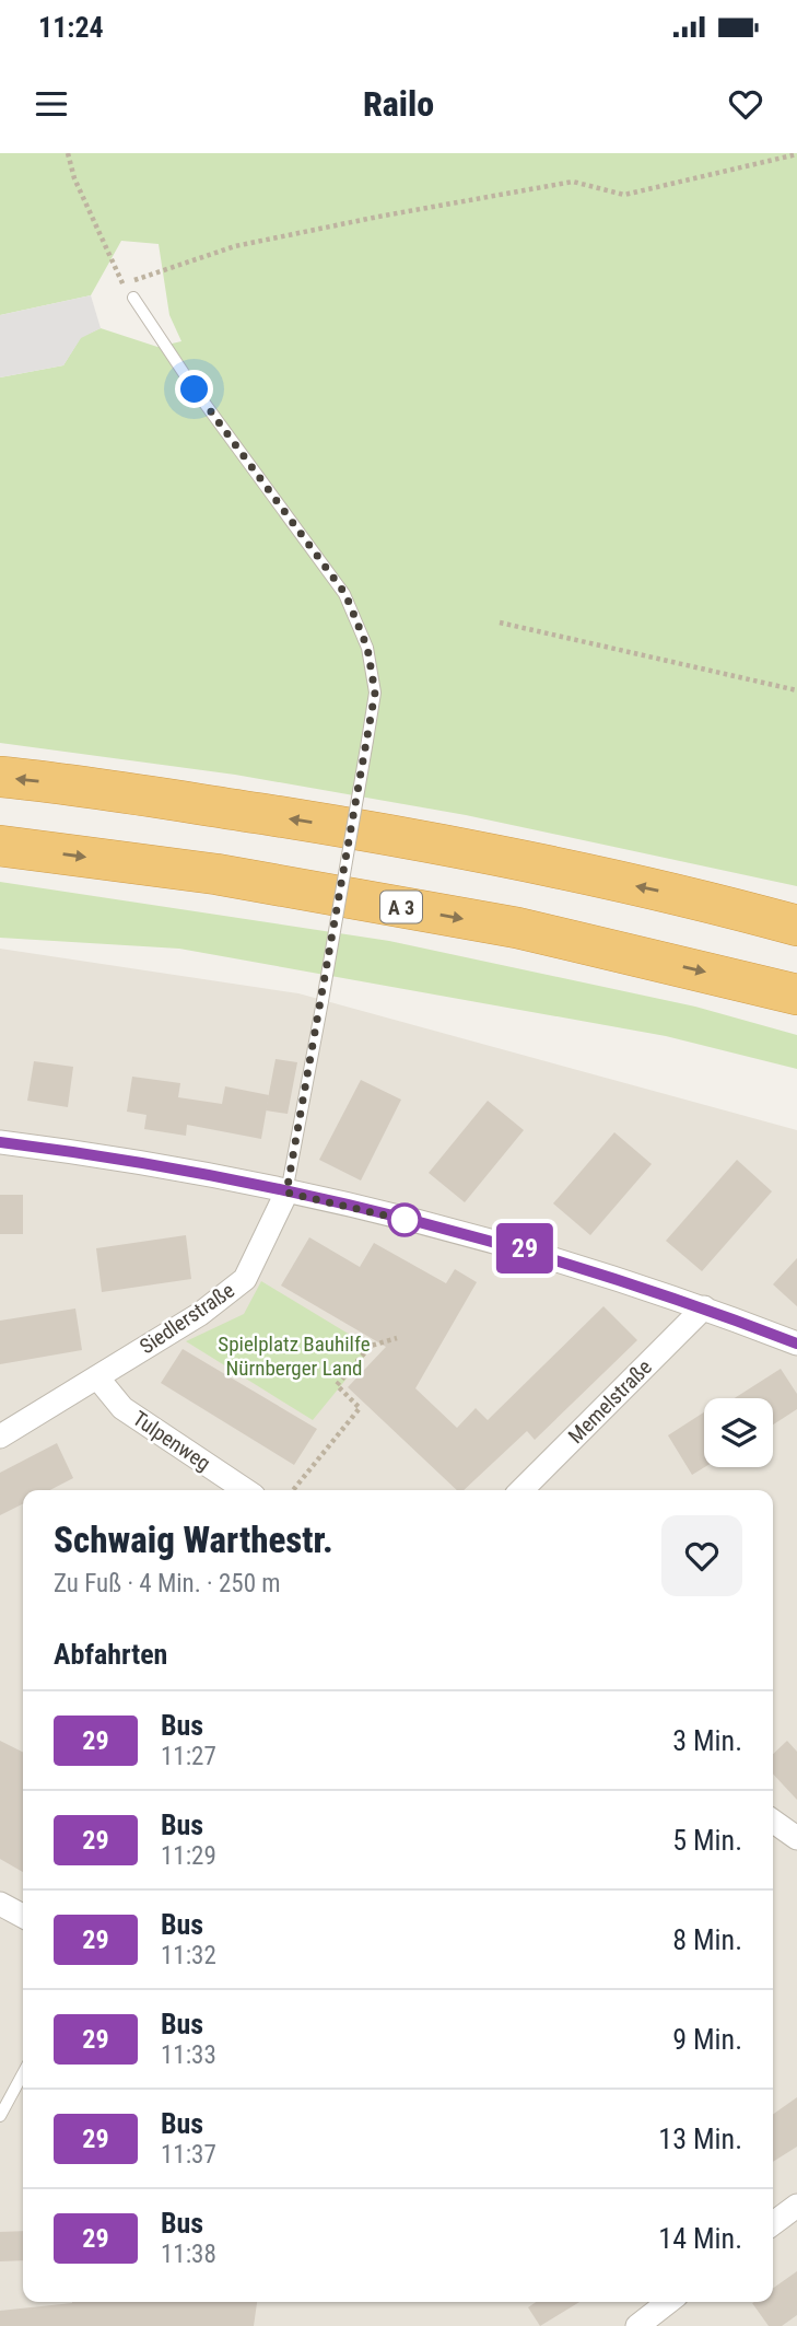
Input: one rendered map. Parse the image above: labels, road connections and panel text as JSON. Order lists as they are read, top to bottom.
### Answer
{
  "streets": {
    "highway": ["A 3"],
    "street": ["Siedlerstraße", "Memelstraße", "Tulpenweg"]
  },
  "crossings": [
    ["Siedlerstraße", "Tulpenweg"]
  ],
  "parks": ["Spielplatz Bauhilfe Nürnberger Land"],
  "lines": ["bus line 29"],
  "page": {
    "status": "11:24",
    "header": "Railo",
    "on_map": "29",
    "heading": [
      ["Schwaig Warthestr.", "Zu Fuß · 4 Min. · 250 m"],
      "Abfahrten"
    ],
    "list": [
      {
        "mark": "29",
        "name": "Bus",
        "note": "11:27",
        "value": "3 Min."
      },
      {
        "mark": "29",
        "name": "Bus",
        "note": "11:29",
        "value": "5 Min."
      },
      {
        "mark": "29",
        "name": "Bus",
        "note": "11:32",
        "value": "8 Min."
      },
      {
        "mark": "29",
        "name": "Bus",
        "note": "11:33",
        "value": "9 Min."
      },
      {
        "mark": "29",
        "name": "Bus",
        "note": "11:37",
        "value": "13 Min."
      },
      {
        "mark": "29",
        "name": "Bus",
        "note": "11:38",
        "value": "14 Min."
      }
    ]
  }
}
